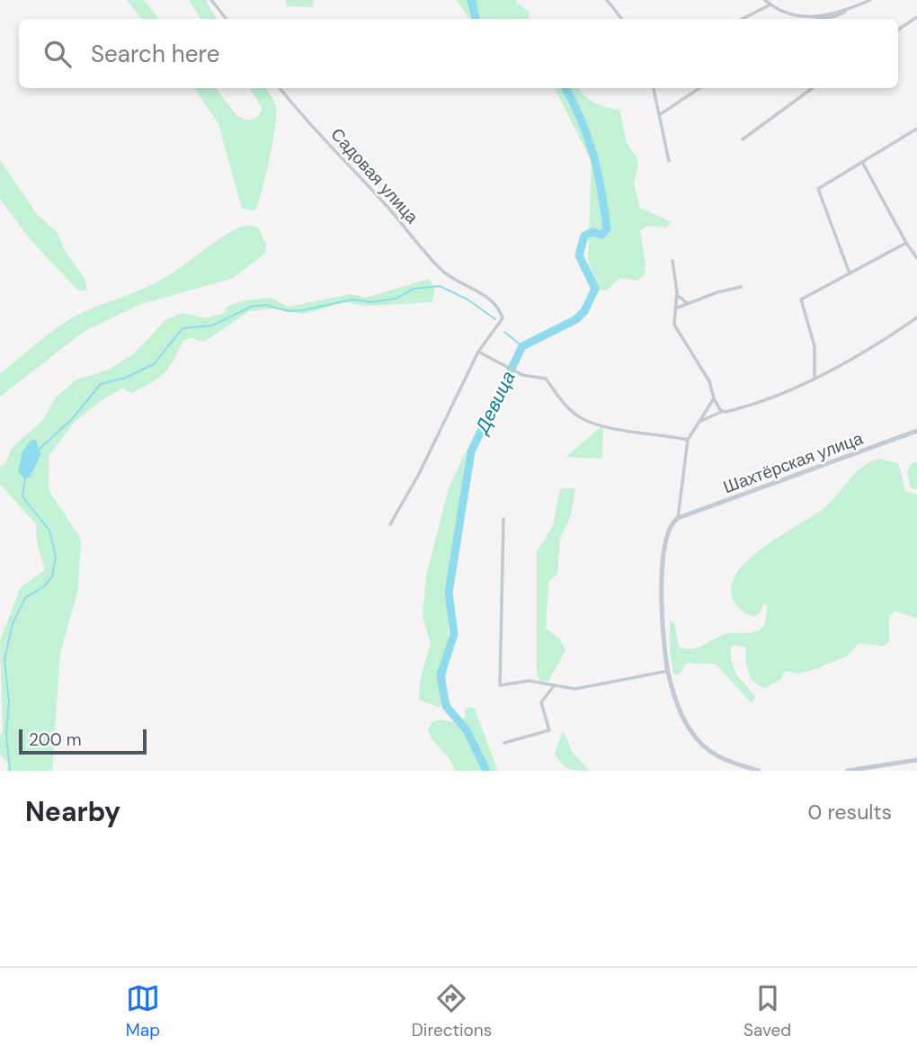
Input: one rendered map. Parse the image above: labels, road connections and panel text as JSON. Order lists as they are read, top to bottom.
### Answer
{
  "streets": {
    "street": ["Садовая улица", "Шахтёрская улица"]
  },
  "water": ["Девица"],
  "scale_bar": "200 m",
  "page": {
    "search": "Search here",
    "scale": "200 m",
    "heading": ["Nearby", "0 results"],
    "nav": ["Map", "Directions", "Saved"]
  }
}
